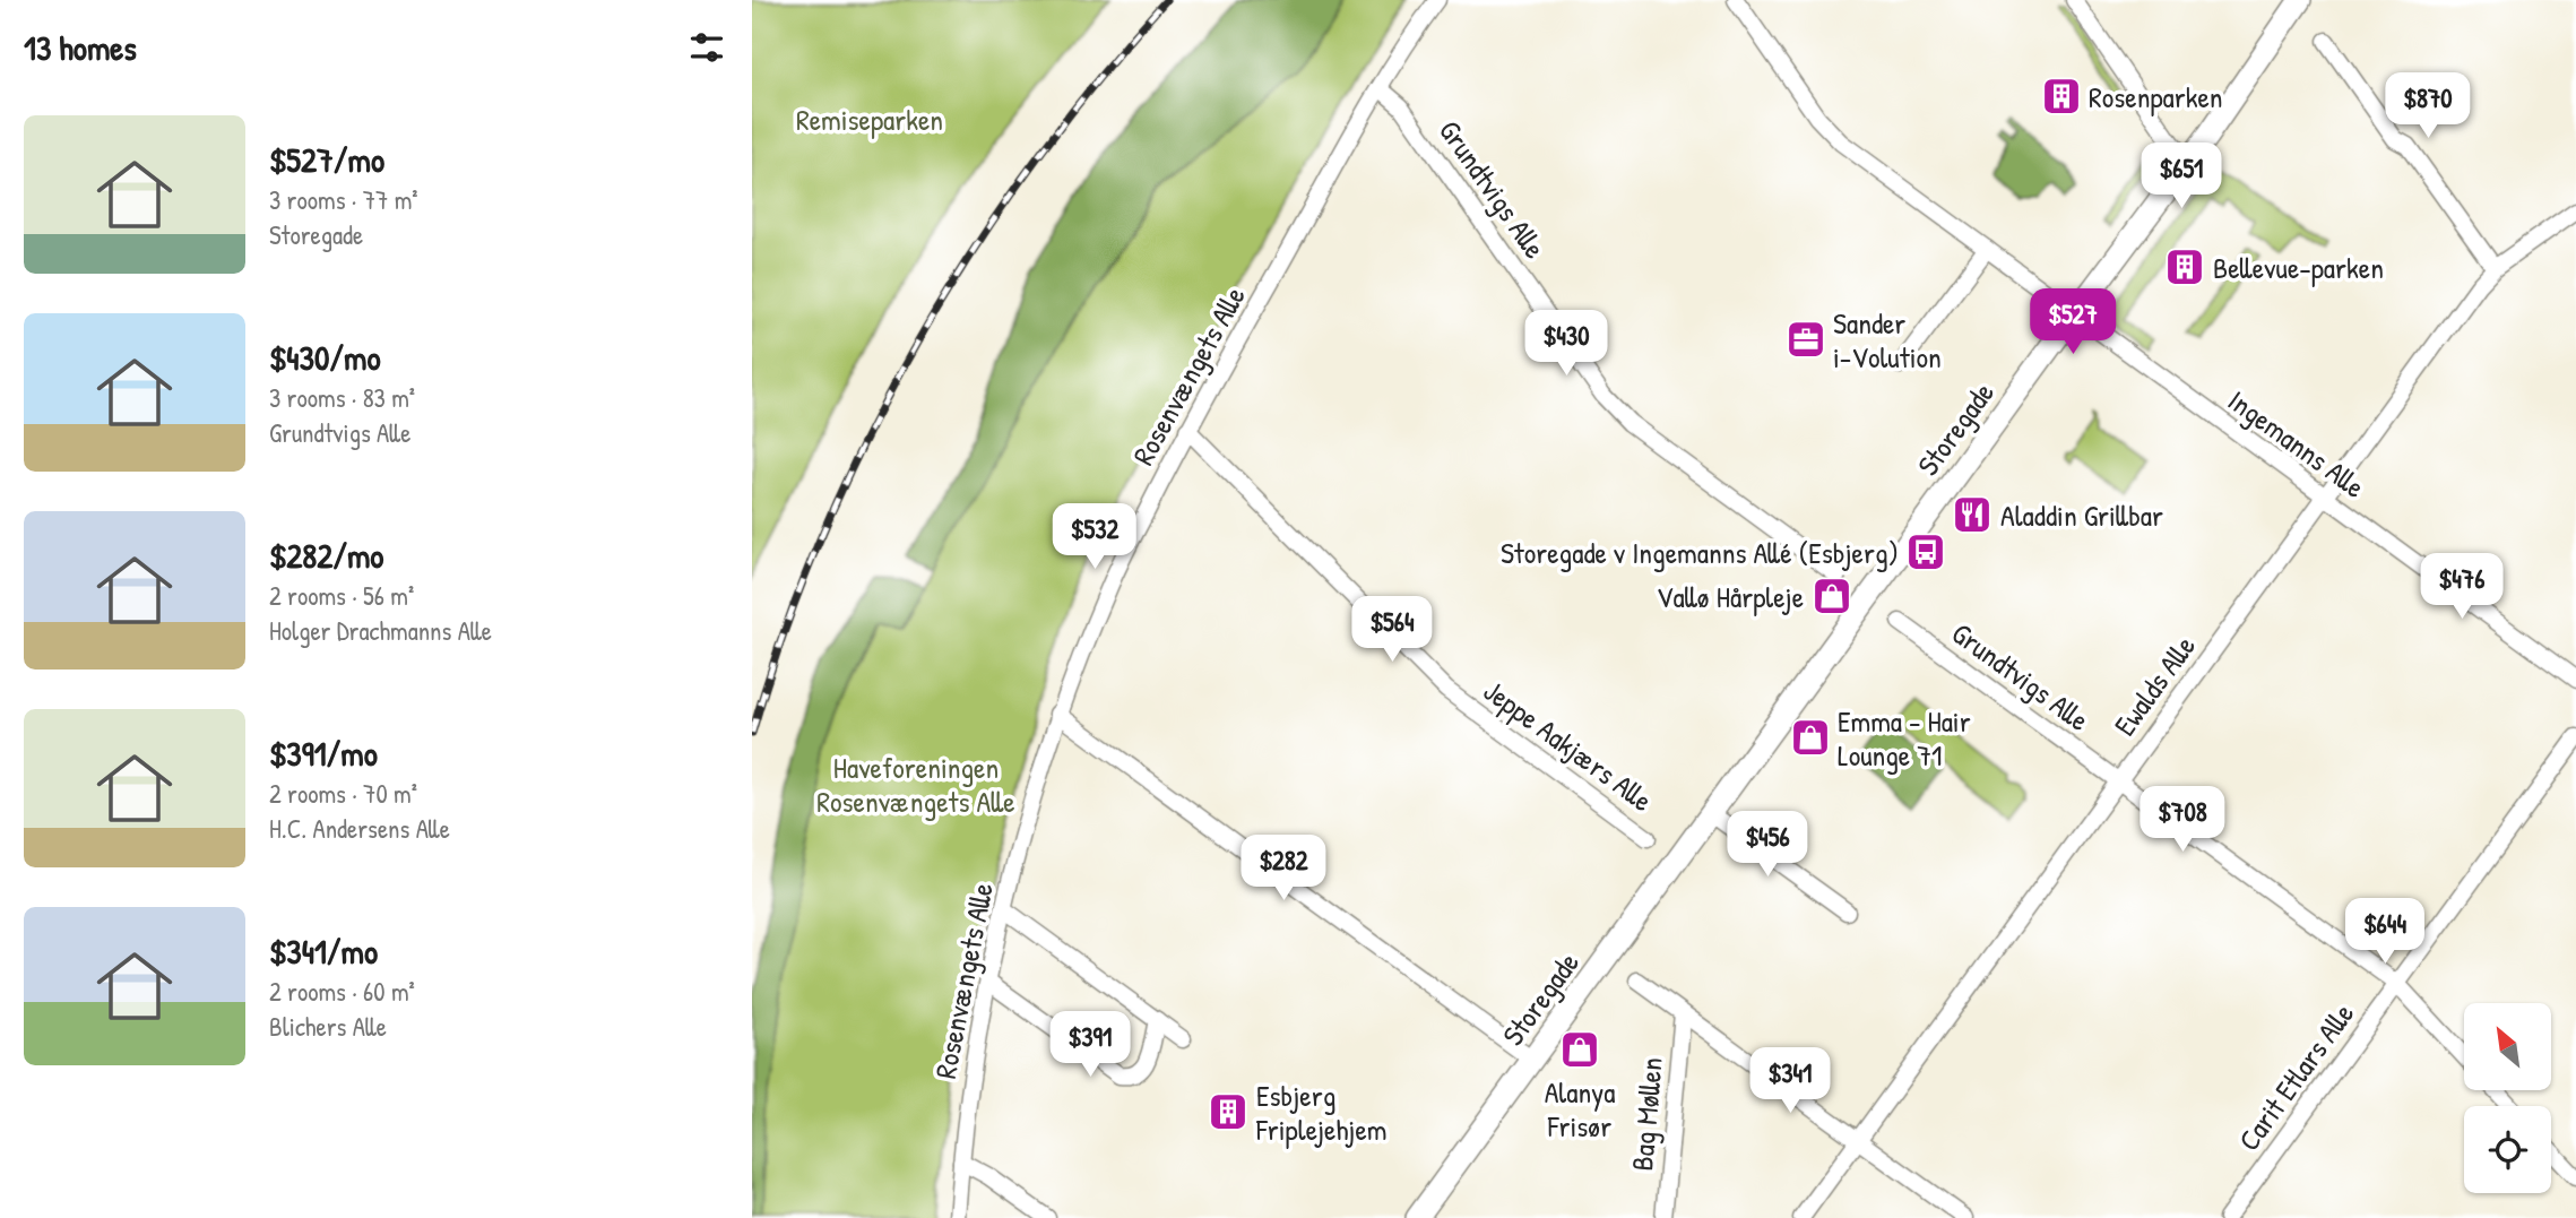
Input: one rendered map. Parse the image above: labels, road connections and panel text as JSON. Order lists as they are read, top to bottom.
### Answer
{
  "streets": {
    "street": [
      "Grundtvigs Alle",
      "Rosenvængets Alle",
      "Storegade",
      "Ingemanns Alle",
      "Ewalds Alle",
      "Jeppe Aakjærs Alle",
      "Carit Etlars Alle",
      "Bag Møllen"
    ]
  },
  "crossings": [
    ["Grundtvigs Alle", "Rosenvængets Alle"],
    ["Grundtvigs Alle", "Ewalds Alle"],
    ["Grundtvigs Alle", "Carit Etlars Alle"],
    ["Rosenvængets Alle", "Jeppe Aakjærs Alle"],
    ["Storegade", "Ingemanns Alle"],
    ["Ingemanns Alle", "Ewalds Alle"]
  ],
  "parks": ["Remiseparken", "Haveforeningen Rosenvængets Alle"],
  "places": {
    "building": ["Rosenparken", "Bellevue-parken", "Esbjerg Friplejehjem"],
    "office": ["Sander i-Volution"],
    "restaurant": ["Aladdin Grillbar"],
    "bus stop": ["Storegade v Ingemanns Allé (Esbjerg)"],
    "shop": ["Vallø Hårpleje", "Emma - Hair Lounge 71", "Alanya Frisør"]
  },
  "north": "top left",
  "page": {
    "heading": "13 homes",
    "price": [
      "$870",
      "$651",
      "$527",
      "$430",
      "$532",
      "$476",
      "$564",
      "$708",
      "$456",
      "$282",
      "$644",
      "$391",
      "$341"
    ],
    "list": [
      {
        "name": "$527/mo",
        "note": "3 rooms · 77 m² · Storegade"
      },
      {
        "name": "$430/mo",
        "note": "3 rooms · 83 m² · Grundtvigs Alle"
      },
      {
        "name": "$282/mo",
        "note": "2 rooms · 56 m² · Holger Drachmanns Alle"
      },
      {
        "name": "$391/mo",
        "note": "2 rooms · 70 m² · H.C. Andersens Alle"
      },
      {
        "name": "$341/mo",
        "note": "2 rooms · 60 m² · Blichers Alle"
      }
    ]
  }
}
